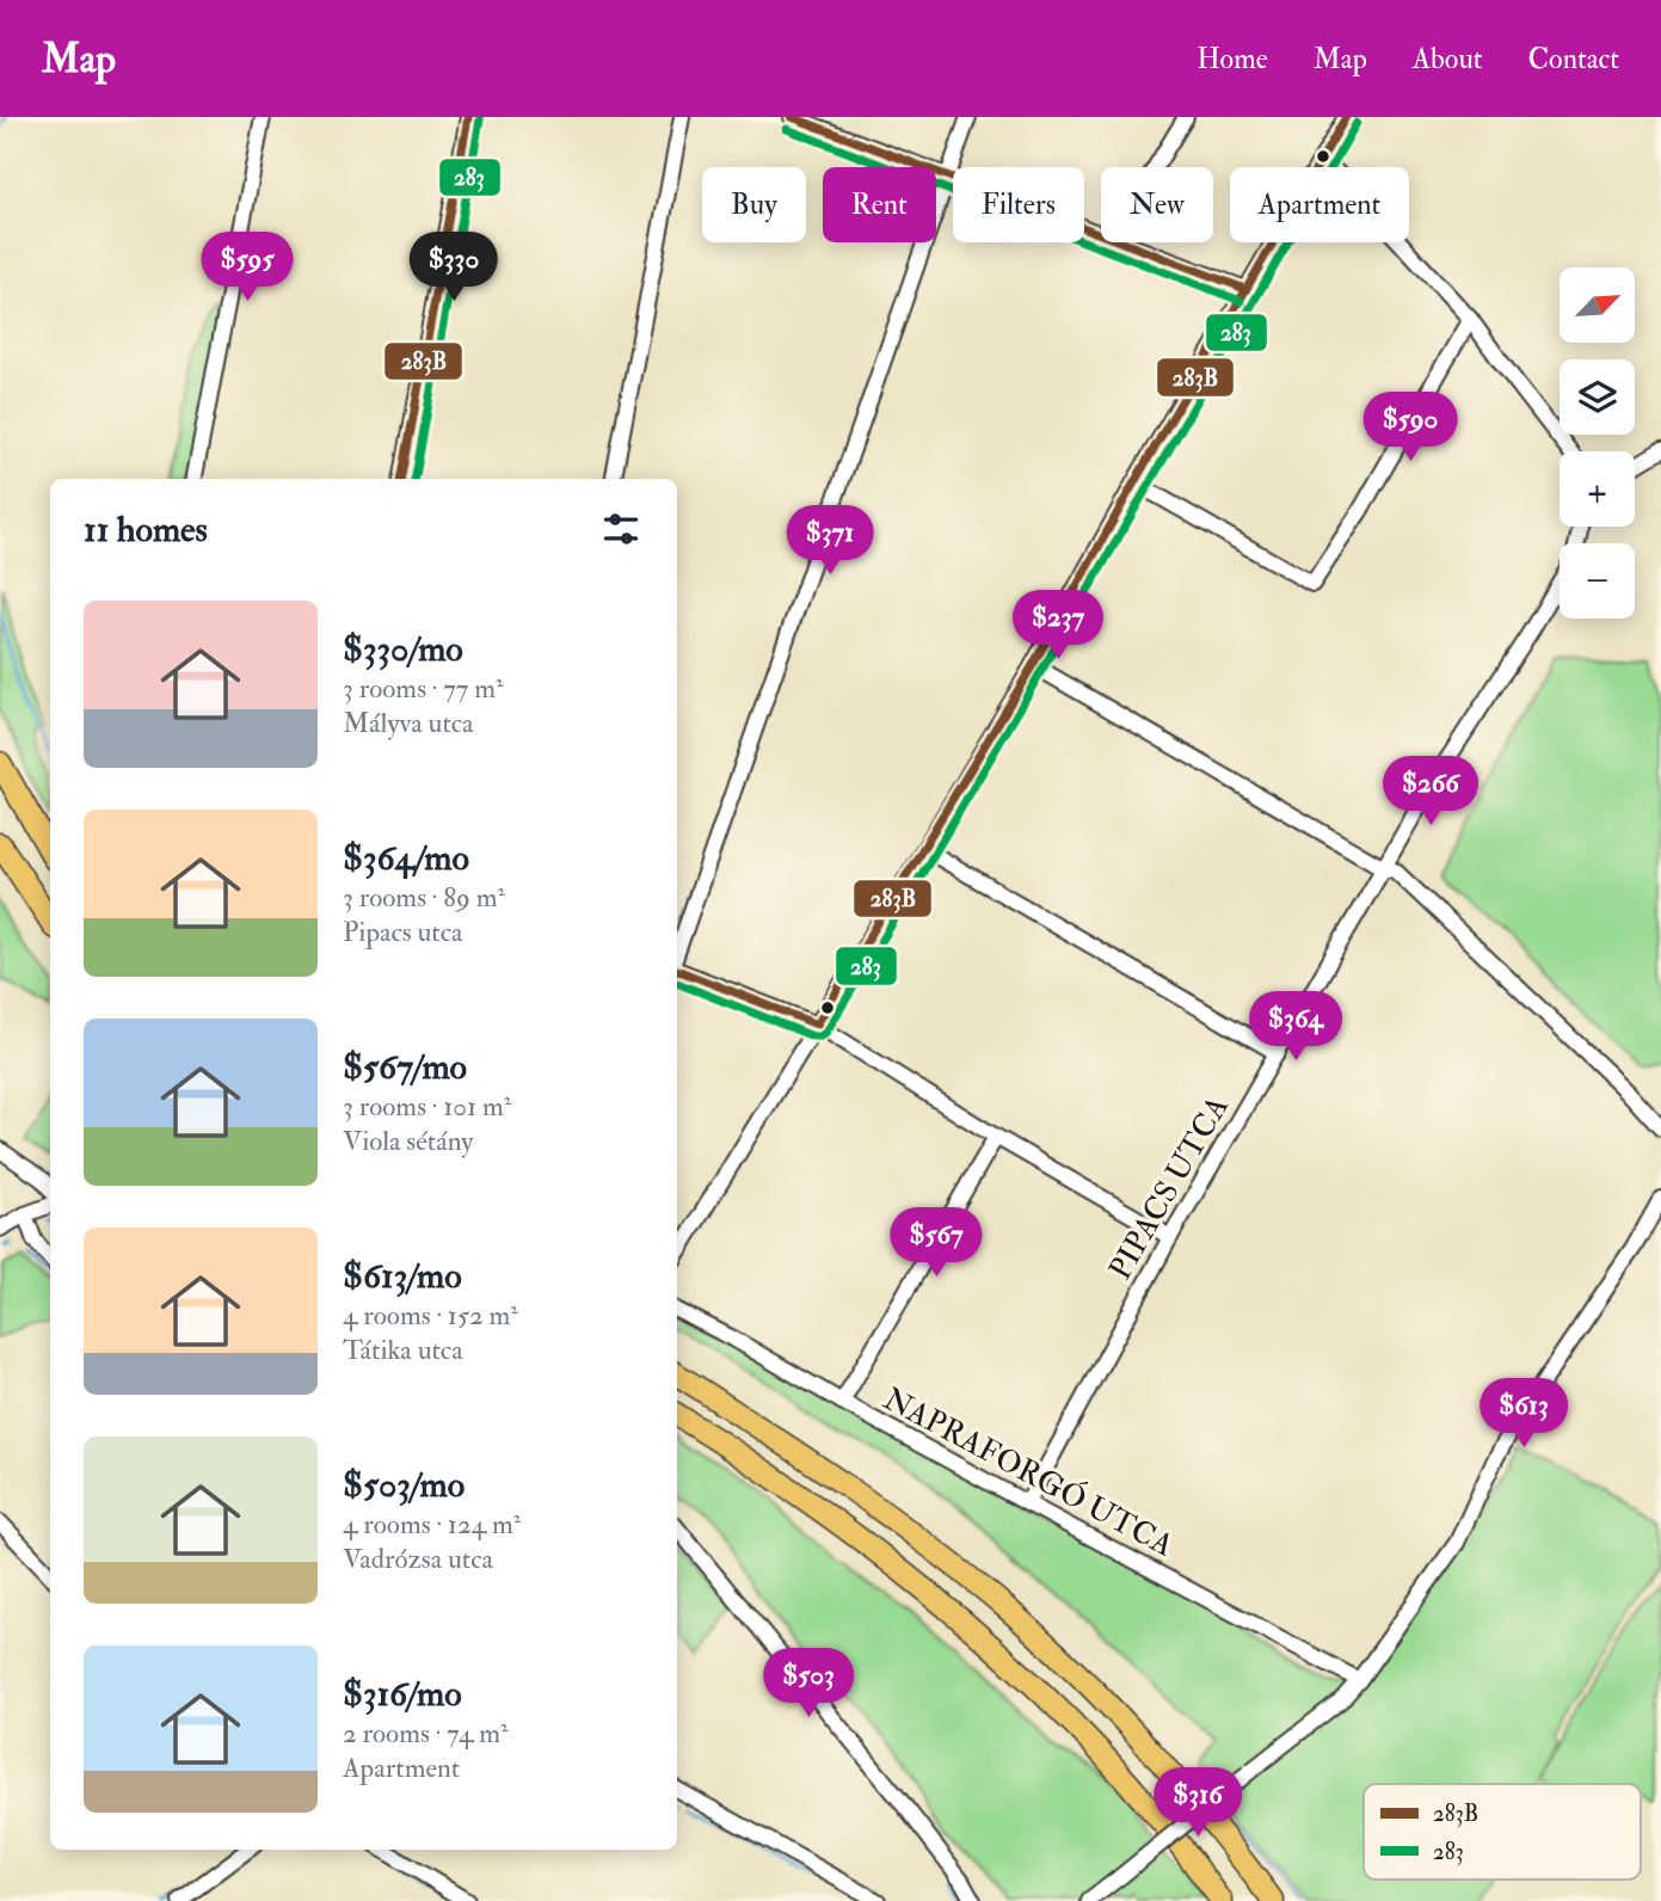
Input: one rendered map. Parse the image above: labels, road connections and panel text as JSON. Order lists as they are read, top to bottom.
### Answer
{
  "streets": {
    "street": ["PIPACS UTCA", "NAPRAFORGÓ UTCA"]
  },
  "crossings": [
    ["PIPACS UTCA", "NAPRAFORGÓ UTCA"]
  ],
  "lines": ["transit line 283B", "transit line 283"],
  "legend": ["283B", "283"],
  "north": "top right",
  "page": {
    "header": "Map",
    "nav": [
      "Home",
      "Map",
      "About",
      "Contact"
    ],
    "chip": [
      "Buy",
      "Rent",
      "Filters",
      "New",
      "Apartment"
    ],
    "price": [
      "$595",
      "$330",
      "$590",
      "$371",
      "$237",
      "$266",
      "$364",
      "$567",
      "$613",
      "$503",
      "$316"
    ],
    "map_buttons": ["+", "−"],
    "heading": "11 homes",
    "list": [
      {
        "name": "$330/mo",
        "note": "3 rooms · 77 m² · Mályva utca"
      },
      {
        "name": "$364/mo",
        "note": "3 rooms · 89 m² · Pipacs utca"
      },
      {
        "name": "$567/mo",
        "note": "3 rooms · 101 m² · Viola sétány"
      },
      {
        "name": "$613/mo",
        "note": "4 rooms · 152 m² · Tátika utca"
      },
      {
        "name": "$503/mo",
        "note": "4 rooms · 124 m² · Vadrózsa utca"
      },
      {
        "name": "$316/mo",
        "note": "2 rooms · 74 m² · Apartment"
      }
    ]
  }
}
